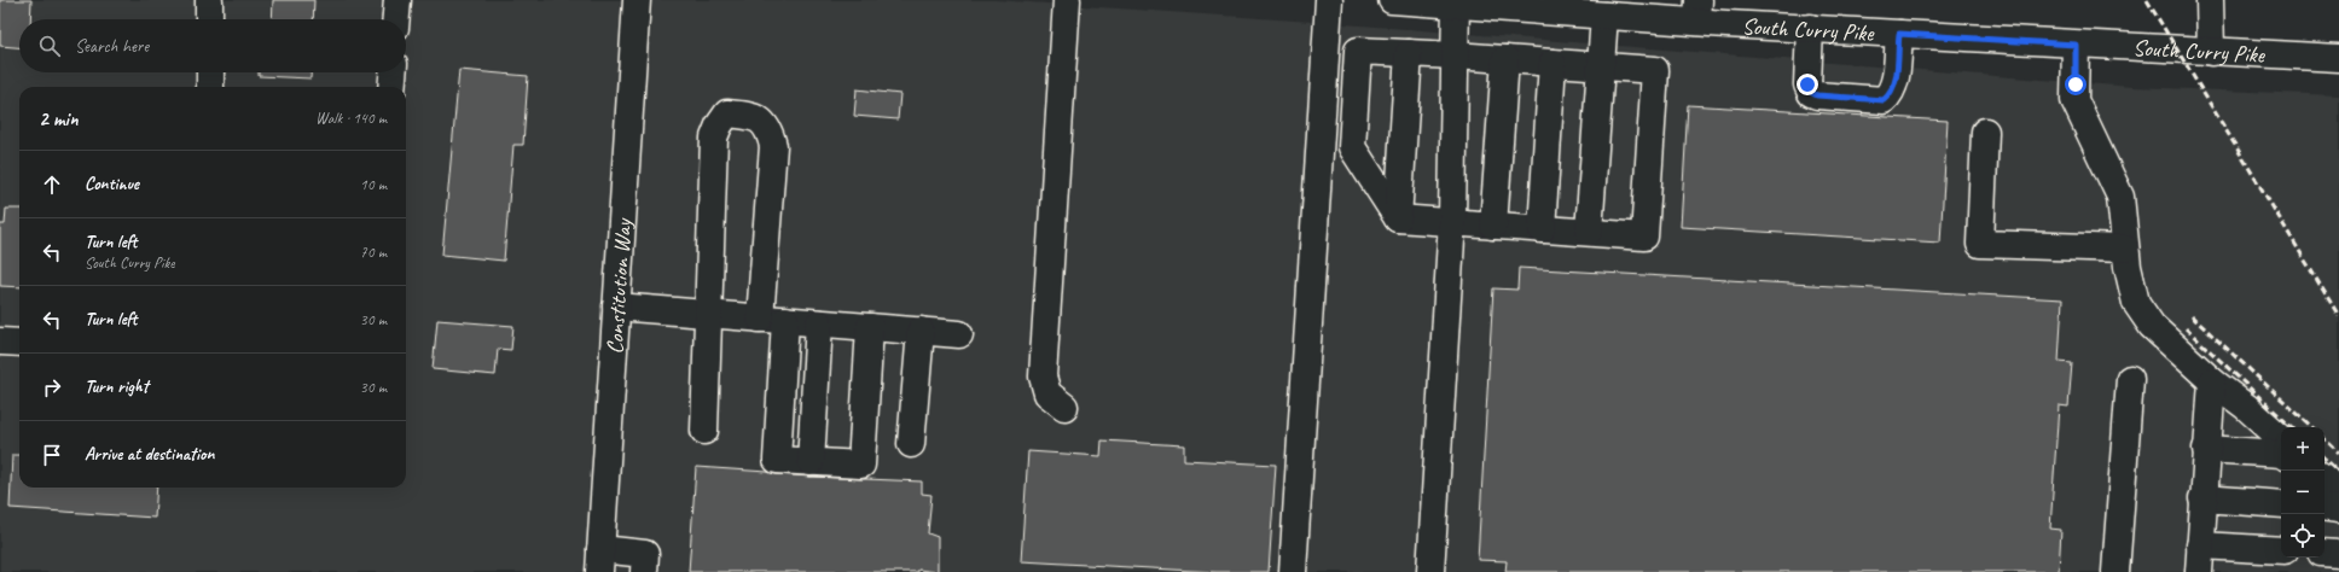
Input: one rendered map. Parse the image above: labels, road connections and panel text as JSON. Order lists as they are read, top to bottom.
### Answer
{
  "streets": {
    "main road": ["South Curry Pike", "Constitution Way"]
  },
  "page": {
    "search": "Search here",
    "heading": ["2 min", "Walk · 140 m"],
    "list": [
      ["Continue", "10 m"],
      ["Turn left", "South Curry Pike", "70 m"],
      ["Turn left", "30 m"],
      ["Turn right", "30 m"],
      "Arrive at destination"
    ],
    "map_buttons": ["+", "−"]
  }
}
